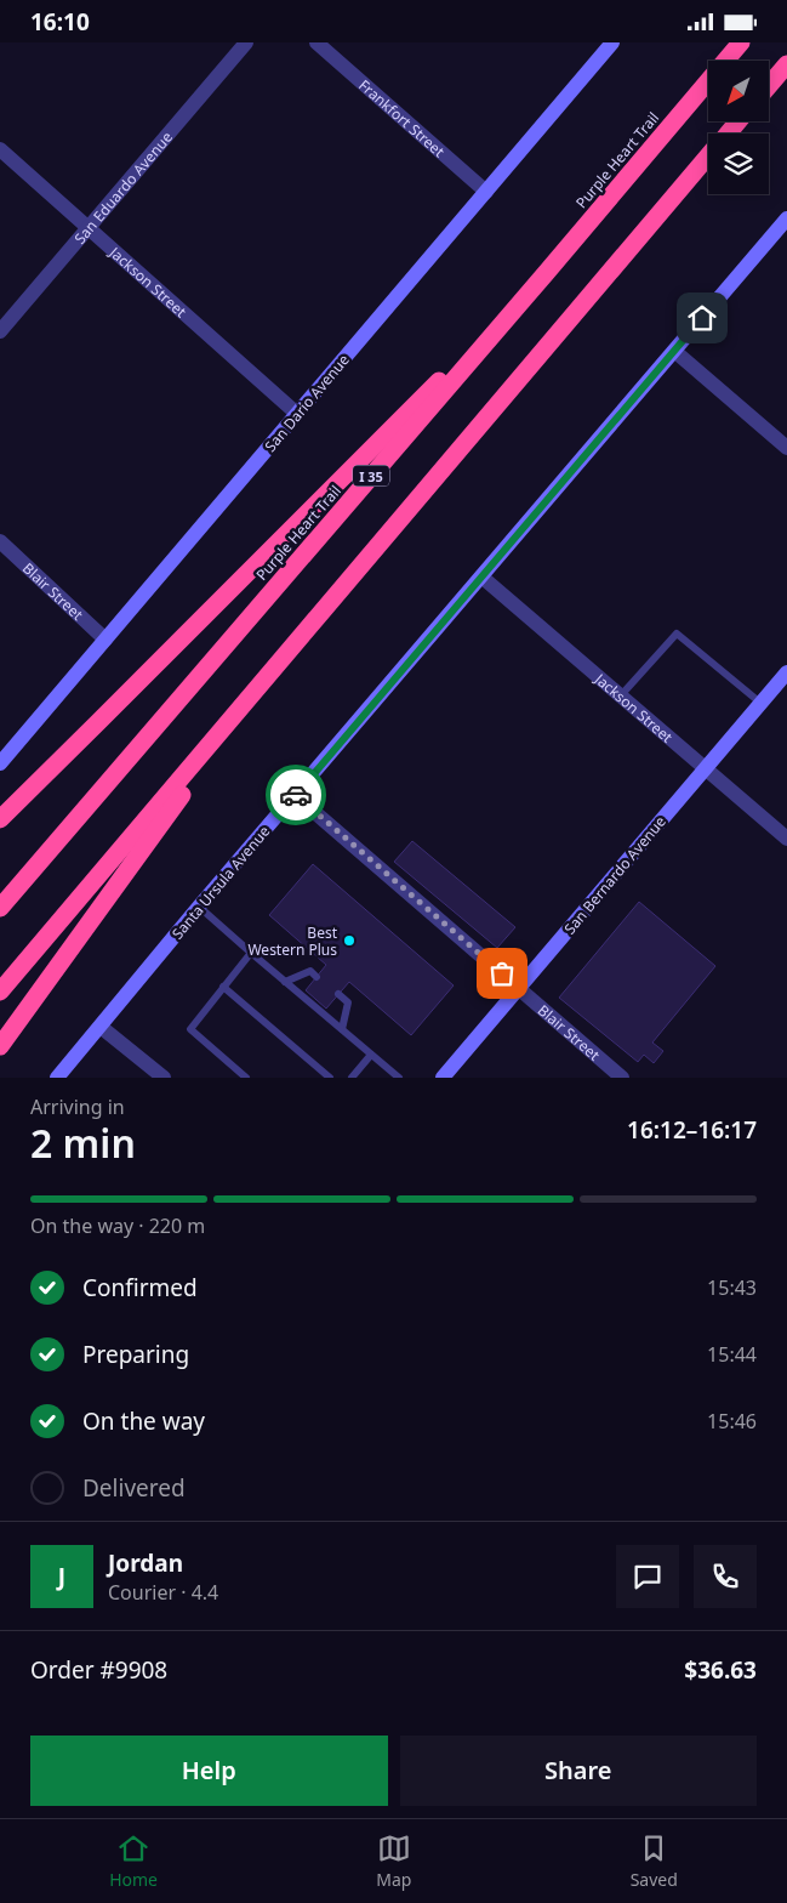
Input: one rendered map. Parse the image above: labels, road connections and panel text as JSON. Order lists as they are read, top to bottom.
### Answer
{
  "streets": {
    "highway": ["Purple Heart Trail", "I 35"],
    "main road": ["San Dario Avenue", "San Bernardo Avenue", "Santa Ursula Avenue"],
    "street": [
      "Frankfort Street",
      "San Eduardo Avenue",
      "Jackson Street",
      "Blair Street"
    ]
  },
  "crossings": [
    ["Frankfort Street", "San Dario Avenue"],
    ["San Eduardo Avenue", "Jackson Street"],
    ["Jackson Street", "San Dario Avenue"],
    ["Jackson Street", "San Bernardo Avenue"],
    ["Jackson Street", "Santa Ursula Avenue"],
    ["San Dario Avenue", "Blair Street"],
    ["Blair Street", "San Bernardo Avenue"],
    ["Blair Street", "Santa Ursula Avenue"]
  ],
  "places": ["Best Western Plus"],
  "north": "bottom left",
  "page": {
    "status": "16:10",
    "heading": ["2 min", "Arriving in", "16:12–16:17"],
    "panel": [
      "Jordan",
      "Courier · 4.4",
      "Order #9908",
      "$36.63"
    ],
    "bar": "On the way · 220 m",
    "list": [
      ["Confirmed", "15:43"],
      ["Preparing", "15:44"],
      ["On the way", "15:46"],
      "Delivered"
    ],
    "round": "J",
    "buttons": ["Help", "Share"],
    "tabs": ["Home", "Map", "Saved"]
  }
}
